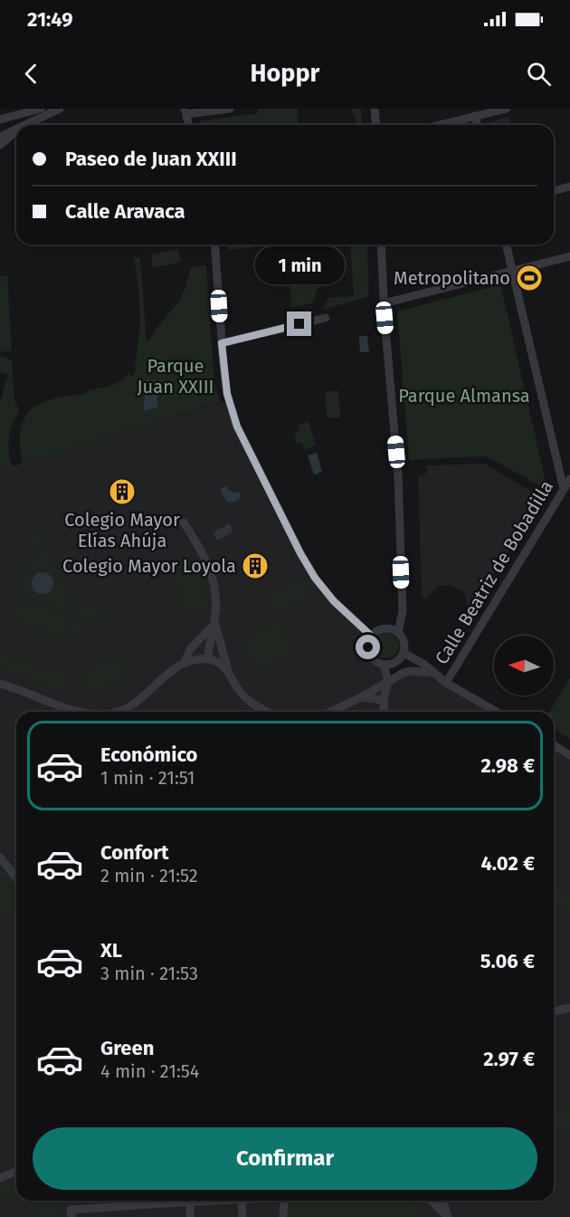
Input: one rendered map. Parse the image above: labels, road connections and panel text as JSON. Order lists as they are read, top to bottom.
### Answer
{
  "streets": {
    "street": ["Calle Beatriz de Bobadilla"]
  },
  "parks": ["Parque Juan XXIII", "Parque Almansa"],
  "places": {
    "sports": ["Metropolitano"],
    "building": ["Colegio Mayor Elías Ahúja", "Colegio Mayor Loyola"]
  },
  "north": "left",
  "page": {
    "status": "21:49",
    "header": "Hoppr",
    "banner": ["Paseo de Juan XXIII", "Calle Aravaca"],
    "bubble": "1 min",
    "list": [
      {
        "name": "Económico",
        "note": "1 min · 21:51",
        "value": "2.98 €"
      },
      {
        "name": "Confort",
        "note": "2 min · 21:52",
        "value": "4.02 €"
      },
      {
        "name": "XL",
        "note": "3 min · 21:53",
        "value": "5.06 €"
      },
      {
        "name": "Green",
        "note": "4 min · 21:54",
        "value": "2.97 €"
      }
    ],
    "buttons": "Confirmar"
  }
}
